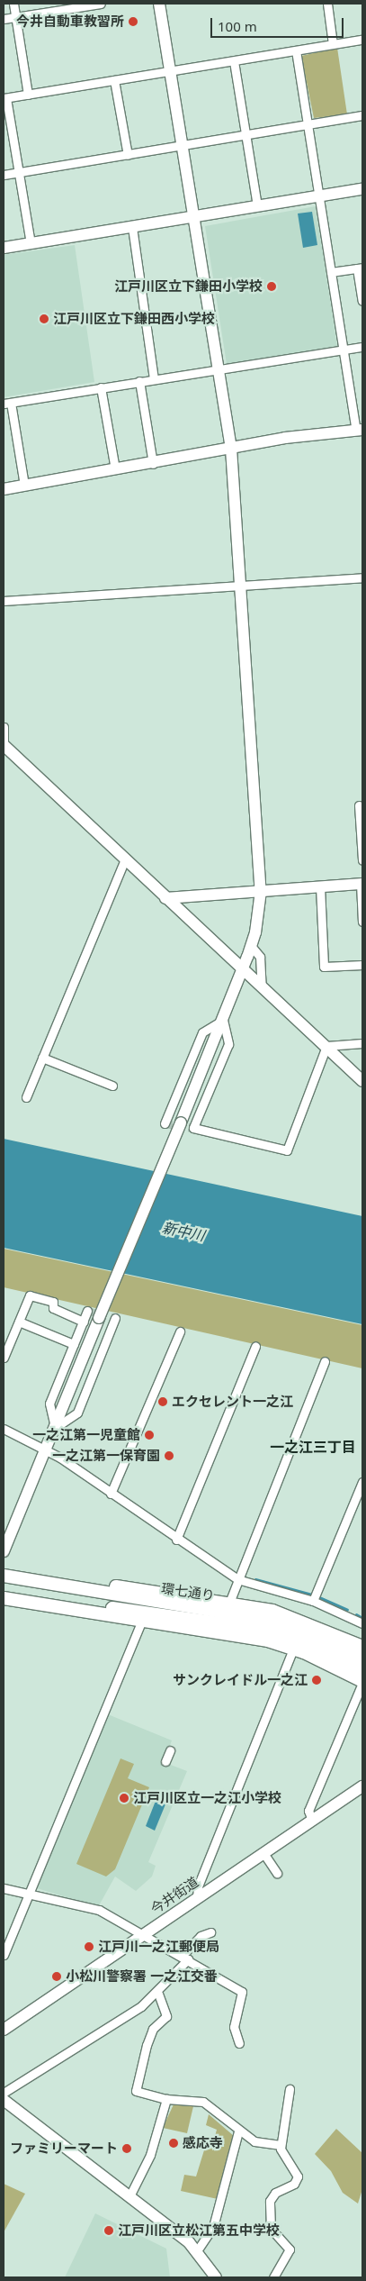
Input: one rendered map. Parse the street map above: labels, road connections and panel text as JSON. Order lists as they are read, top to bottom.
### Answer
{
  "streets": {
    "main road": ["環七通り"],
    "street": ["今井街道"]
  },
  "districts": ["一之江三丁目"],
  "water": ["新中川"],
  "places": [
    "今井自動車教習所",
    "江戸川区立下鎌田小学校",
    "江戸川区立下鎌田西小学校",
    "エクセレント一之江",
    "一之江第一児童館",
    "一之江第一保育園",
    "サンクレイドル一之江",
    "江戸川区立一之江小学校",
    "江戸川一之江郵便局",
    "小松川警察署 一之江交番",
    "感応寺",
    "ファミリーマート",
    "江戸川区立松江第五中学校"
  ],
  "scale_bar": "100 m"
}
